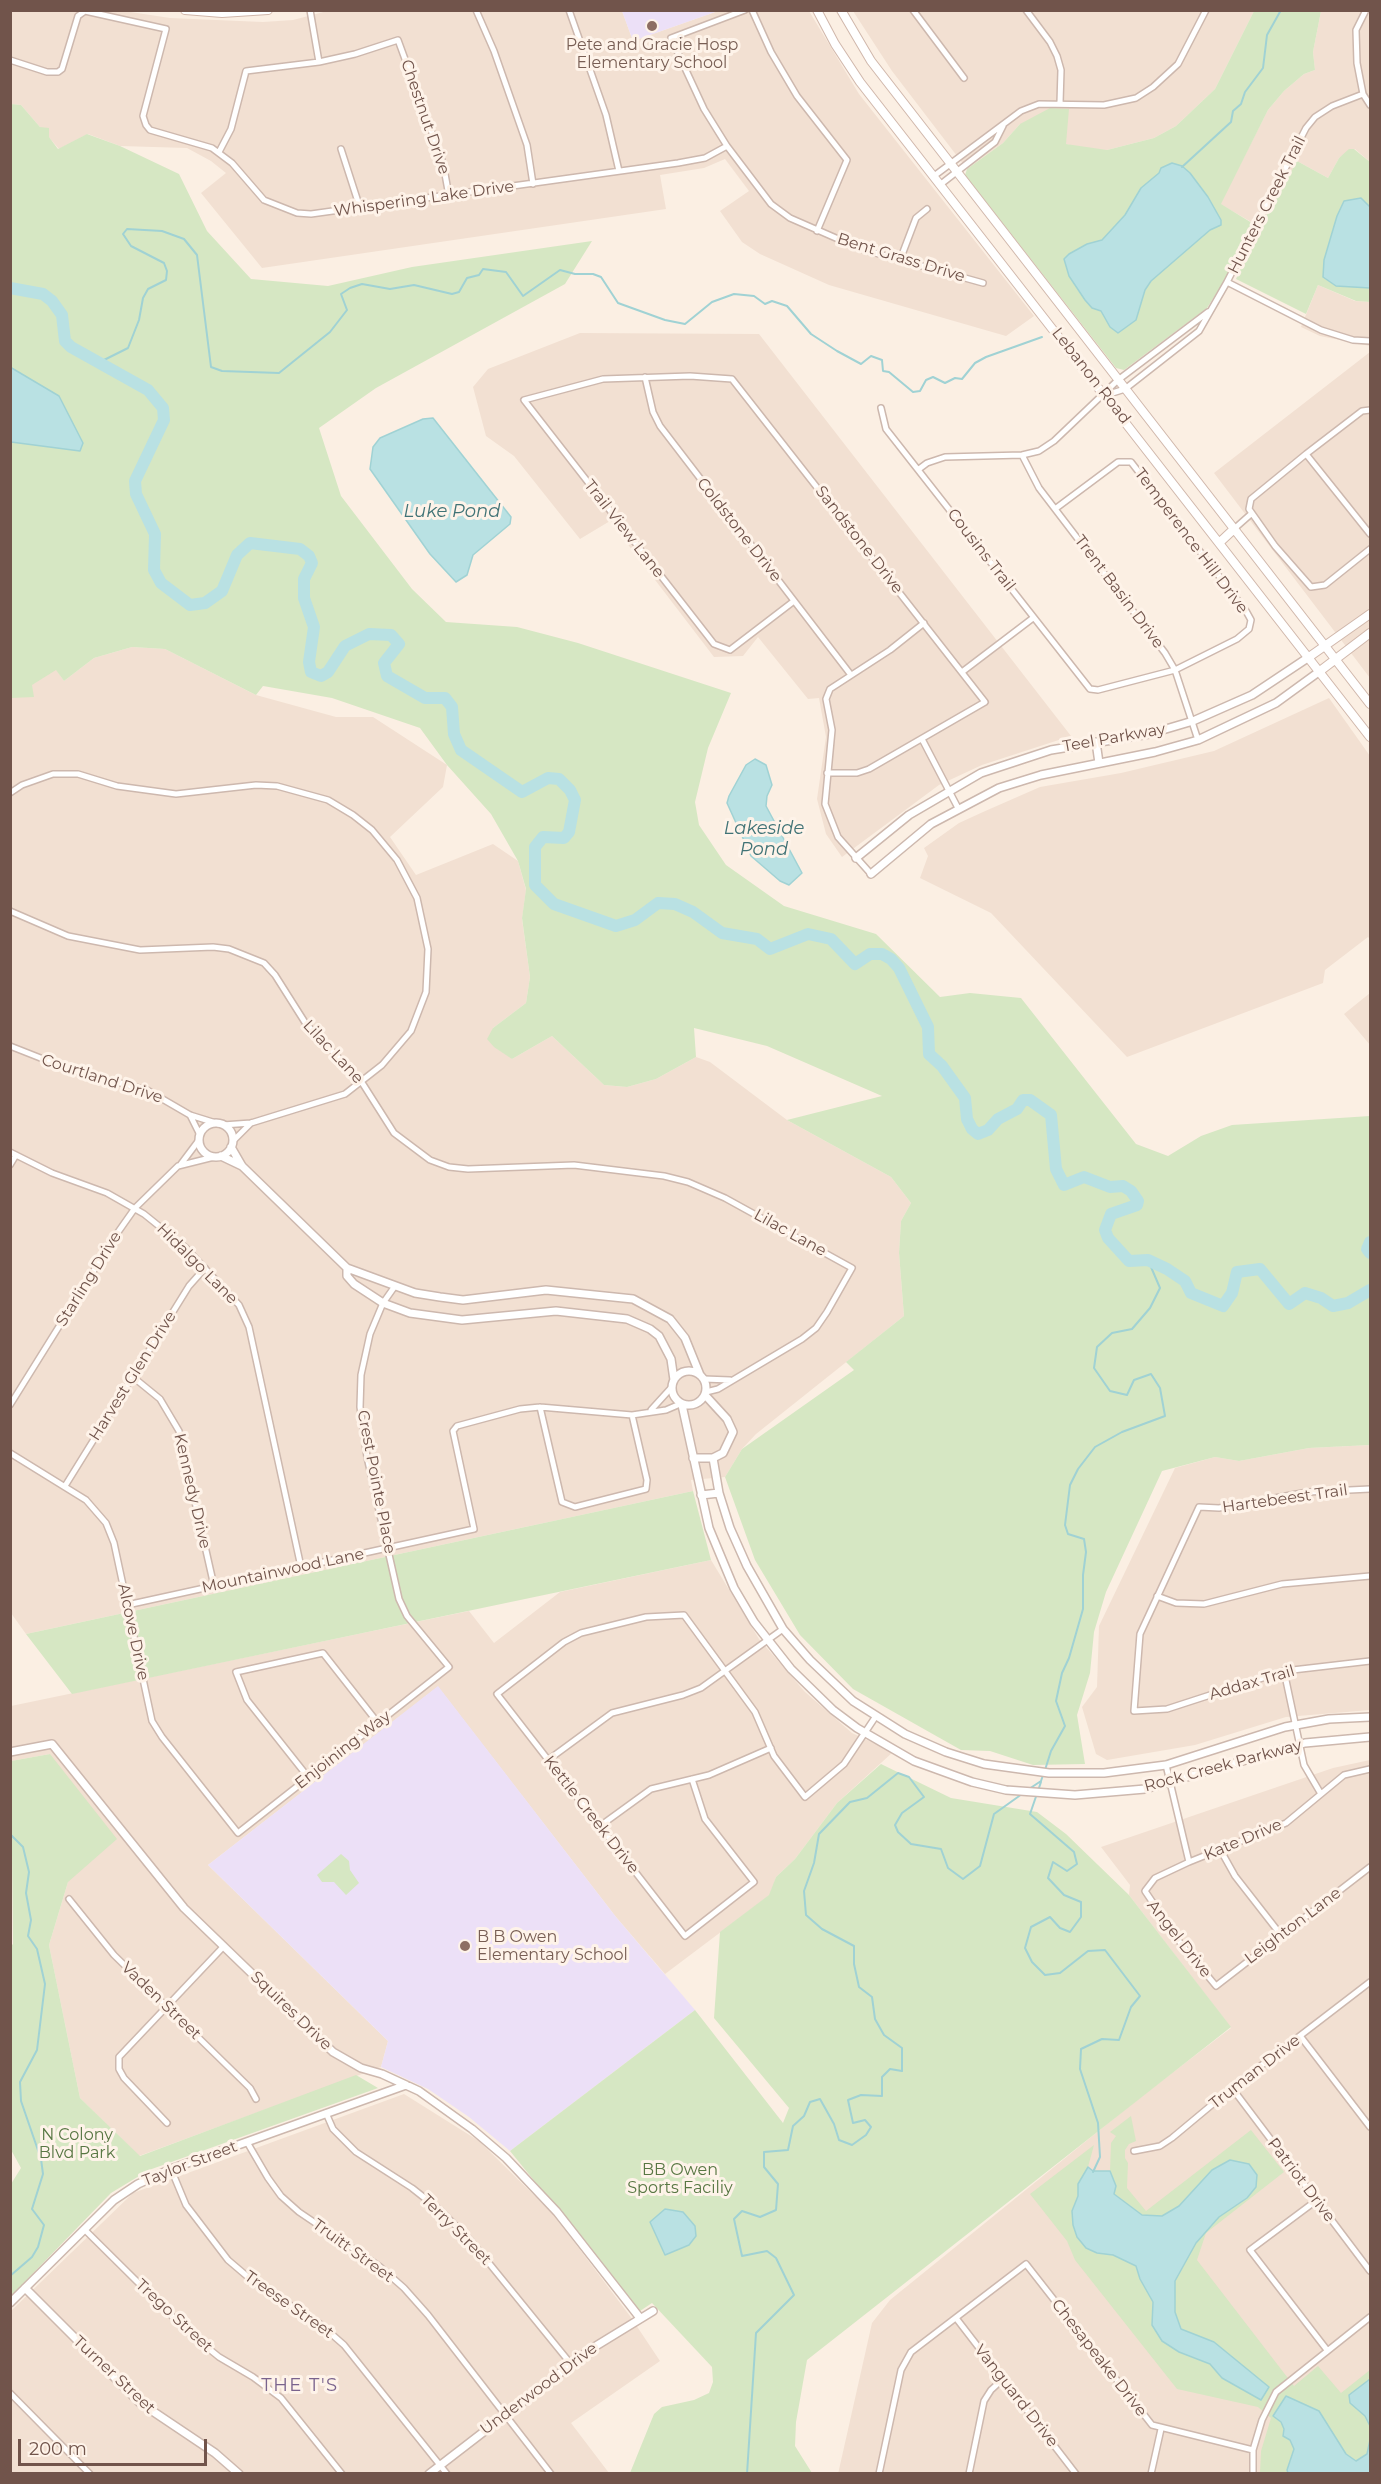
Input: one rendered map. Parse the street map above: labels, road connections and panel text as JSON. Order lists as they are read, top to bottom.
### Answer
{
  "streets": {
    "main road": ["Lebanon Road", "Teel Parkway"],
    "street": [
      "Chestnut Drive",
      "Whispering Lake Drive",
      "Hunters Creek Trail",
      "Bent Grass Drive",
      "Trail View Lane",
      "Coldstone Drive",
      "Sandstone Drive",
      "Temperence Hill Drive",
      "Cousins Trail",
      "Trent Basin Drive",
      "Lilac Lane",
      "Courtland Drive",
      "Hidalgo Lane",
      "Starling Drive",
      "Harvest Glen Drive",
      "Crest Pointe Place",
      "Kennedy Drive",
      "Hartebeest Trail",
      "Mountainwood Lane",
      "Alcove Drive",
      "Addax Trail",
      "Enjoining Way",
      "Rock Creek Parkway",
      "Kettle Creek Drive",
      "Kate Drive",
      "Leighton Lane",
      "Angel Drive",
      "Vaden Street",
      "Squires Drive",
      "Truman Drive",
      "Taylor Street",
      "Patriot Drive",
      "Terry Street",
      "Truitt Street",
      "Treese Street",
      "Trego Street",
      "Chesapeake Drive",
      "Turner Street",
      "Underwood Drive",
      "Vanguard Drive"
    ]
  },
  "crossings": [
    ["Chestnut Drive", "Whispering Lake Drive"],
    ["Whispering Lake Drive", "Bent Grass Drive"],
    ["Hunters Creek Trail", "Lebanon Road"],
    ["Hunters Creek Trail", "Cousins Trail"],
    ["Hunters Creek Trail", "Trent Basin Drive"],
    ["Lebanon Road", "Teel Parkway"],
    ["Trail View Lane", "Coldstone Drive"],
    ["Trail View Lane", "Sandstone Drive"],
    ["Coldstone Drive", "Sandstone Drive"],
    ["Temperence Hill Drive", "Cousins Trail"],
    ["Temperence Hill Drive", "Trent Basin Drive"],
    ["Cousins Trail", "Trent Basin Drive"],
    ["Trent Basin Drive", "Teel Parkway"],
    ["Courtland Drive", "Starling Drive"],
    ["Hidalgo Lane", "Starling Drive"],
    ["Hidalgo Lane", "Harvest Glen Drive"],
    ["Hidalgo Lane", "Mountainwood Lane"],
    ["Harvest Glen Drive", "Kennedy Drive"],
    ["Harvest Glen Drive", "Alcove Drive"],
    ["Crest Pointe Place", "Mountainwood Lane"],
    ["Crest Pointe Place", "Enjoining Way"],
    ["Kennedy Drive", "Mountainwood Lane"],
    ["Hartebeest Trail", "Addax Trail"],
    ["Mountainwood Lane", "Alcove Drive"],
    ["Alcove Drive", "Enjoining Way"],
    ["Kate Drive", "Angel Drive"],
    ["Leighton Lane", "Angel Drive"],
    ["Squires Drive", "Taylor Street"],
    ["Squires Drive", "Underwood Drive"],
    ["Truman Drive", "Patriot Drive"],
    ["Taylor Street", "Terry Street"],
    ["Taylor Street", "Truitt Street"],
    ["Taylor Street", "Treese Street"],
    ["Taylor Street", "Trego Street"],
    ["Taylor Street", "Turner Street"],
    ["Terry Street", "Underwood Drive"],
    ["Truitt Street", "Underwood Drive"],
    ["Treese Street", "Underwood Drive"],
    ["Chesapeake Drive", "Vanguard Drive"]
  ],
  "districts": ["THE T'S"],
  "water": ["Luke Pond", "Lakeside Pond"],
  "parks": ["N Colony Blvd Park", "BB Owen Sports Faciliy"],
  "places": ["Pete and Gracie Hosp Elementary School", "B B Owen Elementary School"],
  "scale_bar": "200 m"
}
